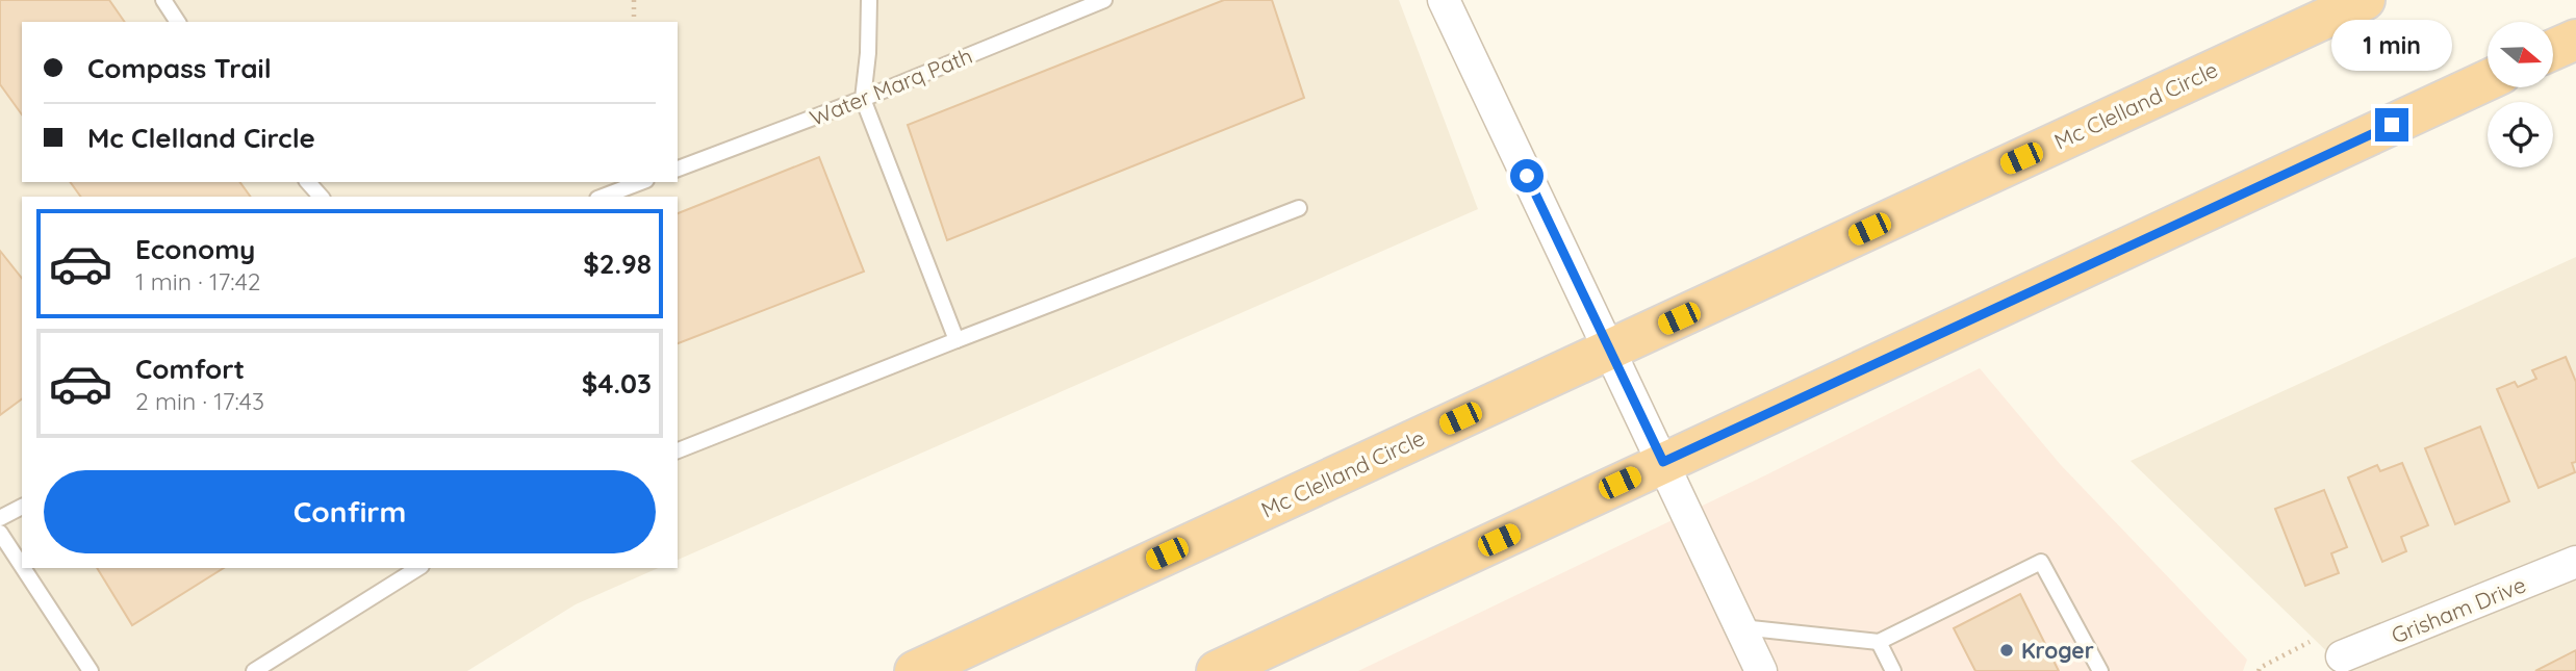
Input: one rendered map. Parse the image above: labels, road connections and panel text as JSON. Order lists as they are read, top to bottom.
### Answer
{
  "streets": {
    "highway": ["Mc Clelland Circle"],
    "street": ["Grisham Drive"],
    "lane": ["Water Marq Path"]
  },
  "places": ["Kroger"],
  "north": "right",
  "page": {
    "bubble": "1 min",
    "banner": ["Compass Trail", "Mc Clelland Circle"],
    "list": [
      {
        "name": "Economy",
        "note": "1 min · 17:42",
        "value": "$2.98"
      },
      {
        "name": "Comfort",
        "note": "2 min · 17:43",
        "value": "$4.03"
      }
    ],
    "buttons": "Confirm"
  }
}
